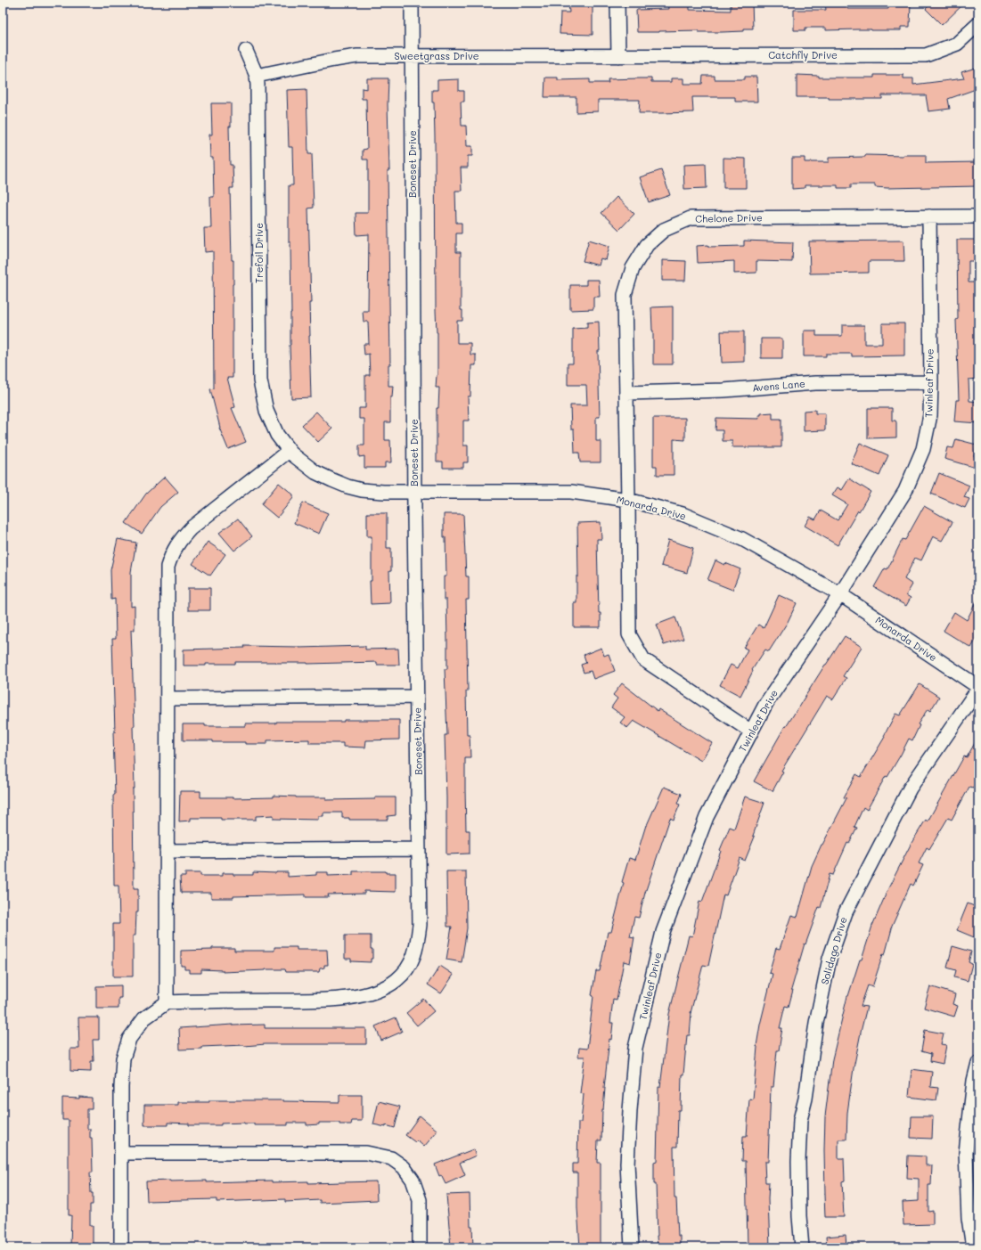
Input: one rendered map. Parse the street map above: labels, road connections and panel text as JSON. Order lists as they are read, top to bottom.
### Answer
{
  "streets": {
    "street": [
      "Catchfly Drive",
      "Sweetgrass Drive",
      "Boneset Drive",
      "Chelone Drive",
      "Trefoil Drive",
      "Twinleaf Drive",
      "Avens Lane",
      "Monarda Drive",
      "Solidago Drive"
    ]
  },
  "crossings": [
    ["Catchfly Drive", "Sweetgrass Drive"],
    ["Sweetgrass Drive", "Boneset Drive"],
    ["Sweetgrass Drive", "Trefoil Drive"],
    ["Boneset Drive", "Monarda Drive"],
    ["Chelone Drive", "Twinleaf Drive"],
    ["Chelone Drive", "Avens Lane"],
    ["Chelone Drive", "Monarda Drive"],
    ["Trefoil Drive", "Monarda Drive"],
    ["Twinleaf Drive", "Avens Lane"],
    ["Twinleaf Drive", "Monarda Drive"],
    ["Monarda Drive", "Solidago Drive"]
  ]
}
